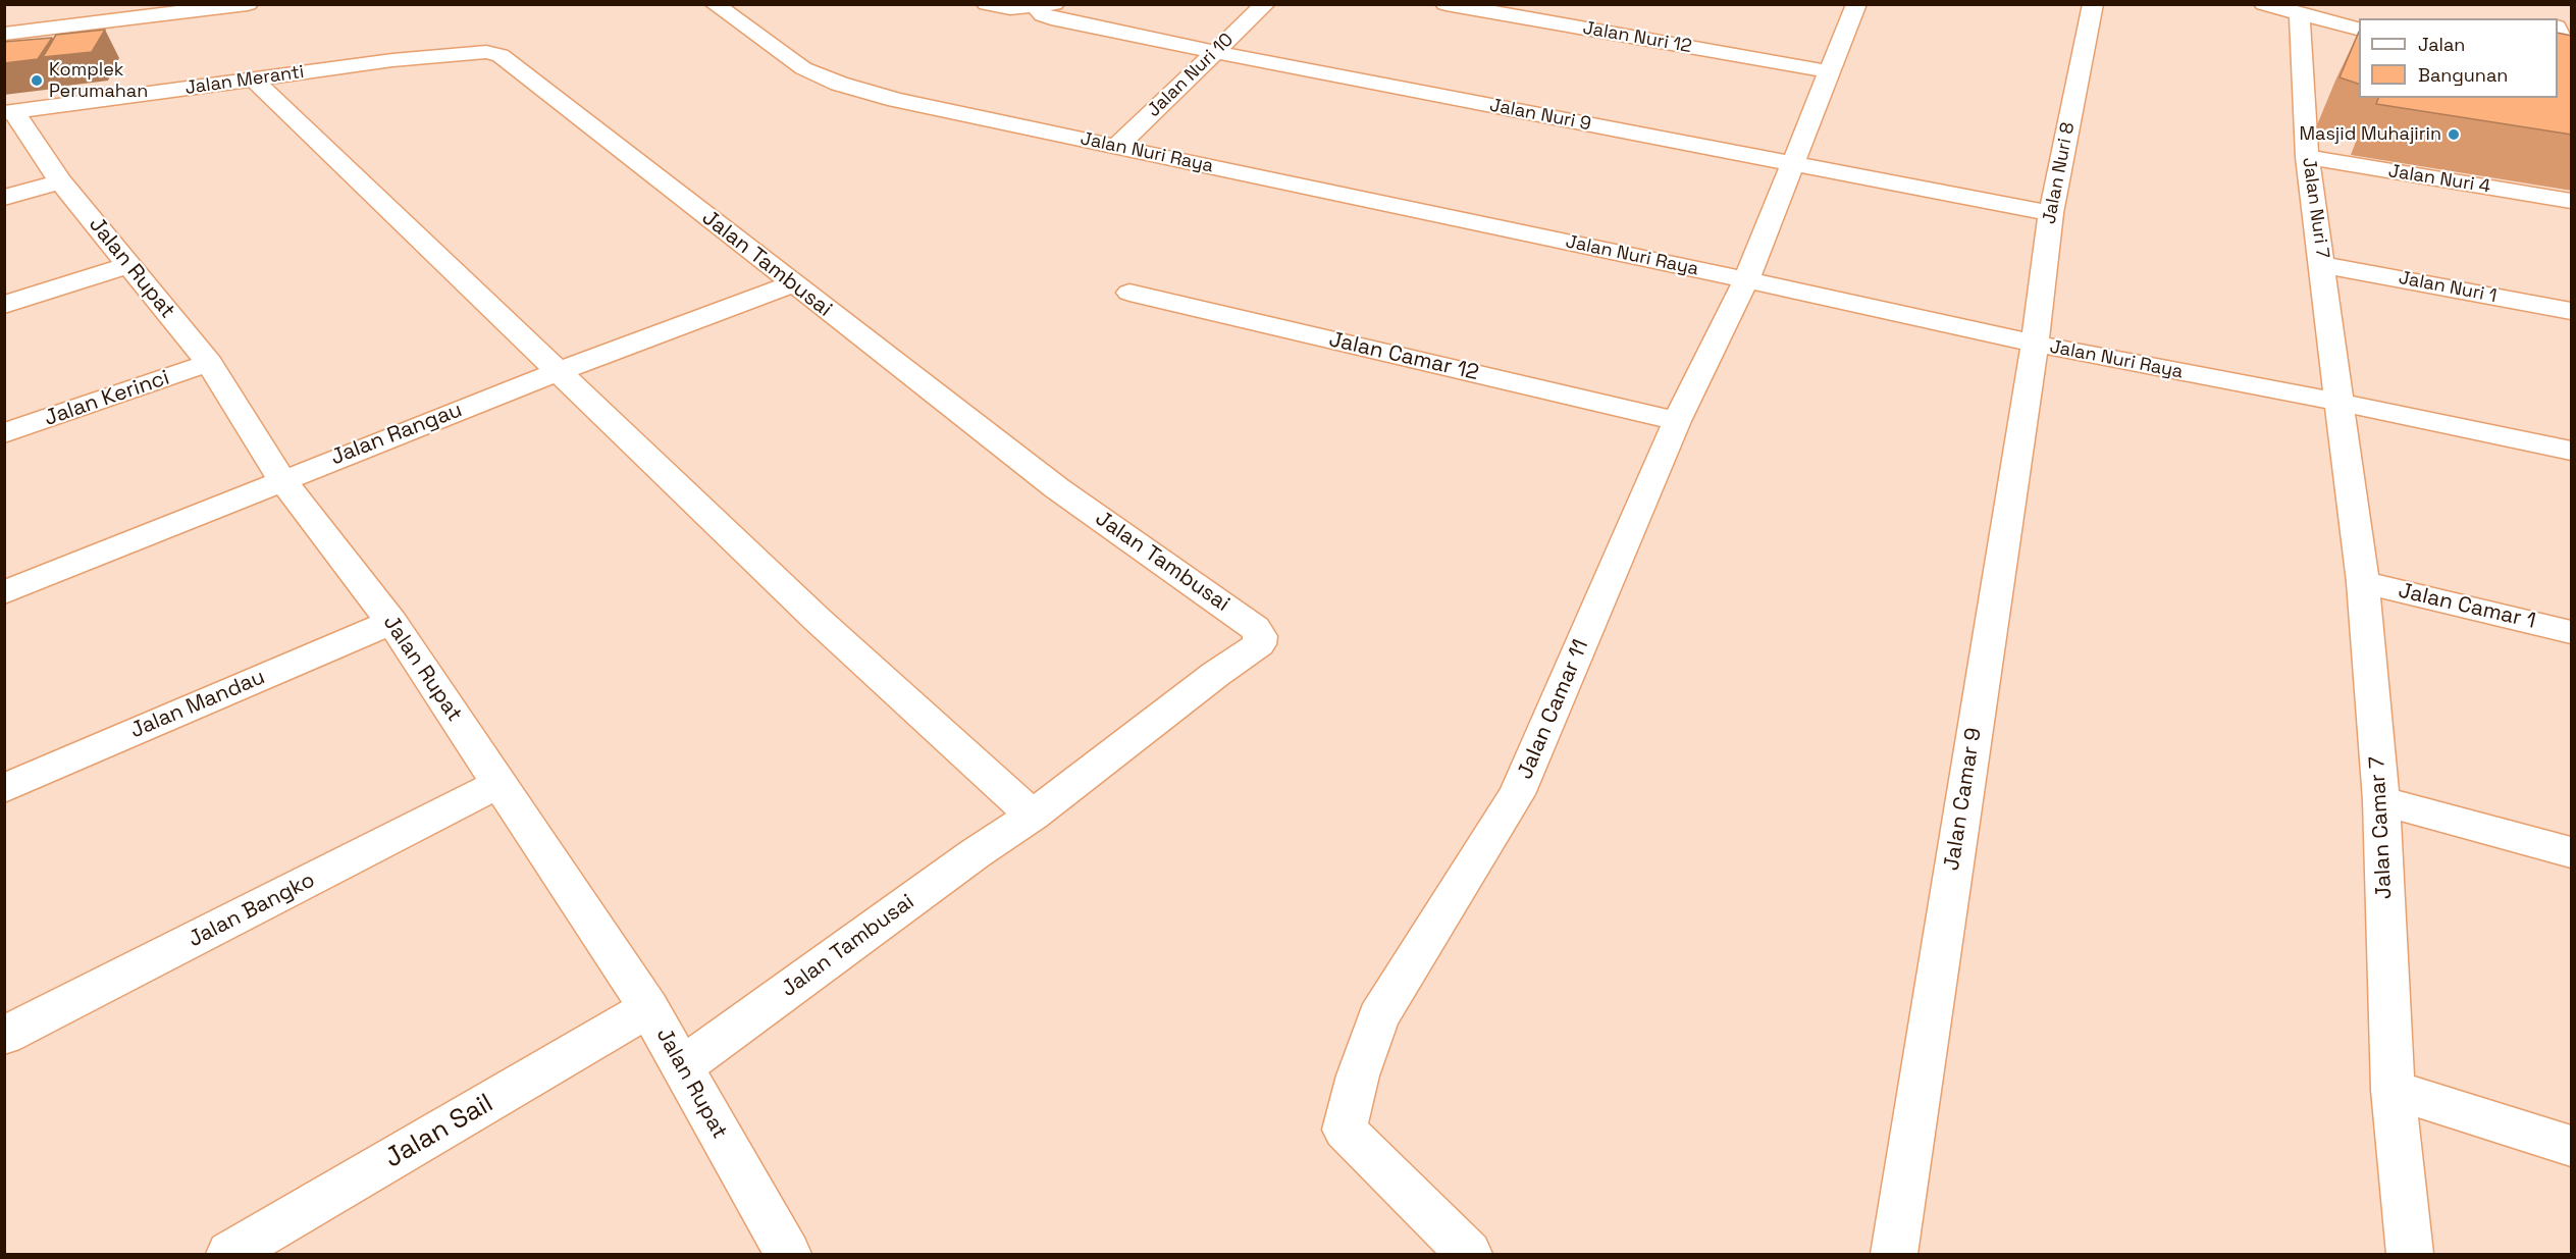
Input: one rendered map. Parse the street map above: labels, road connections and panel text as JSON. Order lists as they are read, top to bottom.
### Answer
{
  "streets": {
    "street": [
      "Jalan Nuri 12",
      "Jalan Nuri 10",
      "Jalan Meranti",
      "Jalan Nuri 9",
      "Jalan Nuri Raya",
      "Jalan Nuri 8",
      "Jalan Nuri 4",
      "Jalan Nuri 7",
      "Jalan Tambusai",
      "Jalan Rupat",
      "Jalan Nuri 1",
      "Jalan Camar 12",
      "Jalan Kerinci",
      "Jalan Rangau",
      "Jalan Camar 1",
      "Jalan Mandau",
      "Jalan Camar 11",
      "Jalan Camar 9",
      "Jalan Camar 7",
      "Jalan Bangko",
      "Jalan Sail"
    ]
  },
  "crossings": [
    ["Jalan Nuri 12", "Jalan Camar 11"],
    ["Jalan Nuri 10", "Jalan Nuri 9"],
    ["Jalan Nuri 10", "Jalan Nuri Raya"],
    ["Jalan Meranti", "Jalan Tambusai"],
    ["Jalan Meranti", "Jalan Rupat"],
    ["Jalan Nuri 9", "Jalan Nuri 8"],
    ["Jalan Nuri 9", "Jalan Camar 11"],
    ["Jalan Nuri Raya", "Jalan Nuri 8"],
    ["Jalan Nuri Raya", "Jalan Nuri 7"],
    ["Jalan Nuri Raya", "Jalan Camar 11"],
    ["Jalan Nuri Raya", "Jalan Camar 9"],
    ["Jalan Nuri Raya", "Jalan Camar 7"],
    ["Jalan Nuri 8", "Jalan Camar 9"],
    ["Jalan Nuri 4", "Jalan Nuri 7"],
    ["Jalan Nuri 7", "Jalan Nuri 1"],
    ["Jalan Nuri 7", "Jalan Camar 7"],
    ["Jalan Tambusai", "Jalan Rupat"],
    ["Jalan Tambusai", "Jalan Rangau"],
    ["Jalan Rupat", "Jalan Kerinci"],
    ["Jalan Rupat", "Jalan Rangau"],
    ["Jalan Rupat", "Jalan Mandau"],
    ["Jalan Rupat", "Jalan Bangko"],
    ["Jalan Rupat", "Jalan Sail"],
    ["Jalan Camar 12", "Jalan Camar 11"],
    ["Jalan Camar 1", "Jalan Camar 7"]
  ],
  "places": ["Komplek Perumahan", "Masjid Muhajirin"],
  "legend": ["Jalan", "Bangunan"]
}
